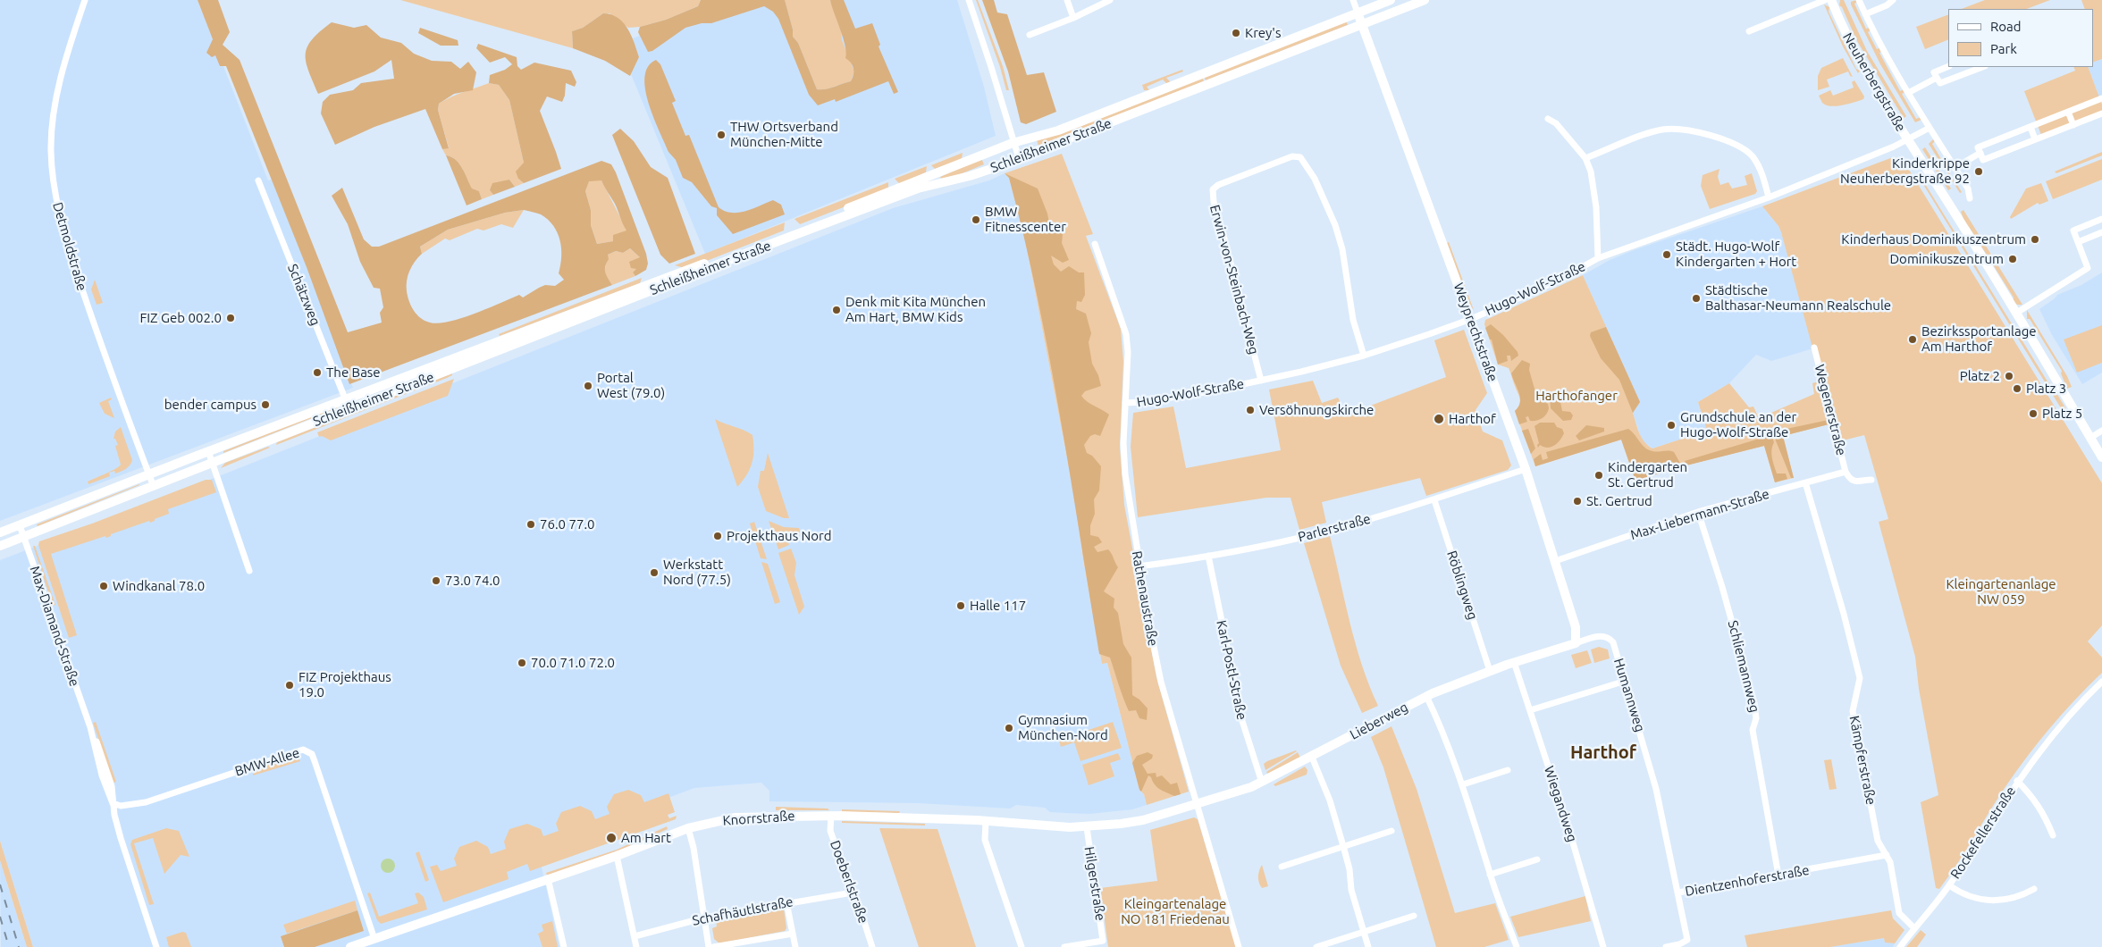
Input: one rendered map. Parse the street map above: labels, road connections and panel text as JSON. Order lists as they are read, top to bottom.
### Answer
{
  "streets": {
    "main road": [
      "Neuherbergstraße",
      "Schleißheimer Straße",
      "Weyprechtstraße",
      "Lieberweg",
      "Knorrstraße"
    ],
    "street": [
      "Detmoldstraße",
      "Erwin-von-Steinbach-Weg",
      "Hugo-Wolf-Straße",
      "Schätzweg",
      "Wegenerstraße",
      "Max-Liebermann-Straße",
      "Parlerstraße",
      "Röblingweg",
      "Rathenaustraße",
      "Max-Diamand-Straße",
      "Schliemannweg",
      "Karl-Postl-Straße",
      "Humannweg",
      "Kämpferstraße",
      "BMW-Allee",
      "Wiegandweg",
      "Rockefellerstraße",
      "Dientzenhoferstraße",
      "Doeberlstraße",
      "Hilgerstraße",
      "Schafhäutlstraße"
    ]
  },
  "crossings": [
    ["Neuherbergstraße", "Hugo-Wolf-Straße"],
    ["Schleißheimer Straße", "Detmoldstraße"],
    ["Schleißheimer Straße", "Schätzweg"],
    ["Schleißheimer Straße", "Weyprechtstraße"],
    ["Schleißheimer Straße", "Max-Diamand-Straße"],
    ["Erwin-von-Steinbach-Weg", "Hugo-Wolf-Straße"],
    ["Hugo-Wolf-Straße", "Weyprechtstraße"],
    ["Hugo-Wolf-Straße", "Rathenaustraße"],
    ["Weyprechtstraße", "Max-Liebermann-Straße"],
    ["Weyprechtstraße", "Parlerstraße"],
    ["Weyprechtstraße", "Humannweg"],
    ["Weyprechtstraße", "Lieberweg"],
    ["Wegenerstraße", "Max-Liebermann-Straße"],
    ["Max-Liebermann-Straße", "Schliemannweg"],
    ["Max-Liebermann-Straße", "Kämpferstraße"],
    ["Parlerstraße", "Röblingweg"],
    ["Parlerstraße", "Rathenaustraße"],
    ["Parlerstraße", "Karl-Postl-Straße"],
    ["Röblingweg", "Lieberweg"],
    ["Rathenaustraße", "Lieberweg"],
    ["Rathenaustraße", "Knorrstraße"],
    ["Max-Diamand-Straße", "BMW-Allee"],
    ["Schliemannweg", "Dientzenhoferstraße"],
    ["Karl-Postl-Straße", "Lieberweg"],
    ["Humannweg", "Lieberweg"],
    ["Humannweg", "Dientzenhoferstraße"],
    ["Lieberweg", "Wiegandweg"],
    ["Lieberweg", "Knorrstraße"],
    ["Kämpferstraße", "Rockefellerstraße"],
    ["Kämpferstraße", "Dientzenhoferstraße"],
    ["BMW-Allee", "Knorrstraße"],
    ["Knorrstraße", "Doeberlstraße"],
    ["Knorrstraße", "Hilgerstraße"],
    ["Doeberlstraße", "Schafhäutlstraße"]
  ],
  "districts": ["Harthof"],
  "parks": ["Harthofanger", "Kleingartenanlage NW 059", "Kleingartenalage NO 181 Friedenau"],
  "places": [
    "Krey's",
    "THW Ortsverband München-Mitte",
    "Kinderkrippe Neuherbergstraße 92",
    "BMW Fitnesscenter",
    "Kinderhaus Dominikuszentrum",
    "Städt. Hugo-Wolf Kindergarten + Hort",
    "Dominikuszentrum",
    "Städtische Balthasar-Neumann Realschule",
    "Denk mit Kita München Am Hart, BMW Kids",
    "FIZ Geb 002.0",
    "Bezirkssportanlage Am Harthof",
    "The Base",
    "Platz 2",
    "Portal West (79.0)",
    "Platz 3",
    "bender campus",
    "Versöhnungskirche",
    "Platz 5",
    "Harthof",
    "Grundschule an der Hugo-Wolf-Straße",
    "Kindergarten St. Gertrud",
    "St. Gertrud",
    "76.0 77.0",
    "Projekthaus Nord",
    "Werkstatt Nord (77.5)",
    "73.0 74.0",
    "Windkanal 78.0",
    "Halle 117",
    "70.0 71.0 72.0",
    "FIZ Projekthaus 19.0",
    "Gymnasium München-Nord",
    "Am Hart"
  ],
  "legend": ["Road", "Park"]
}
